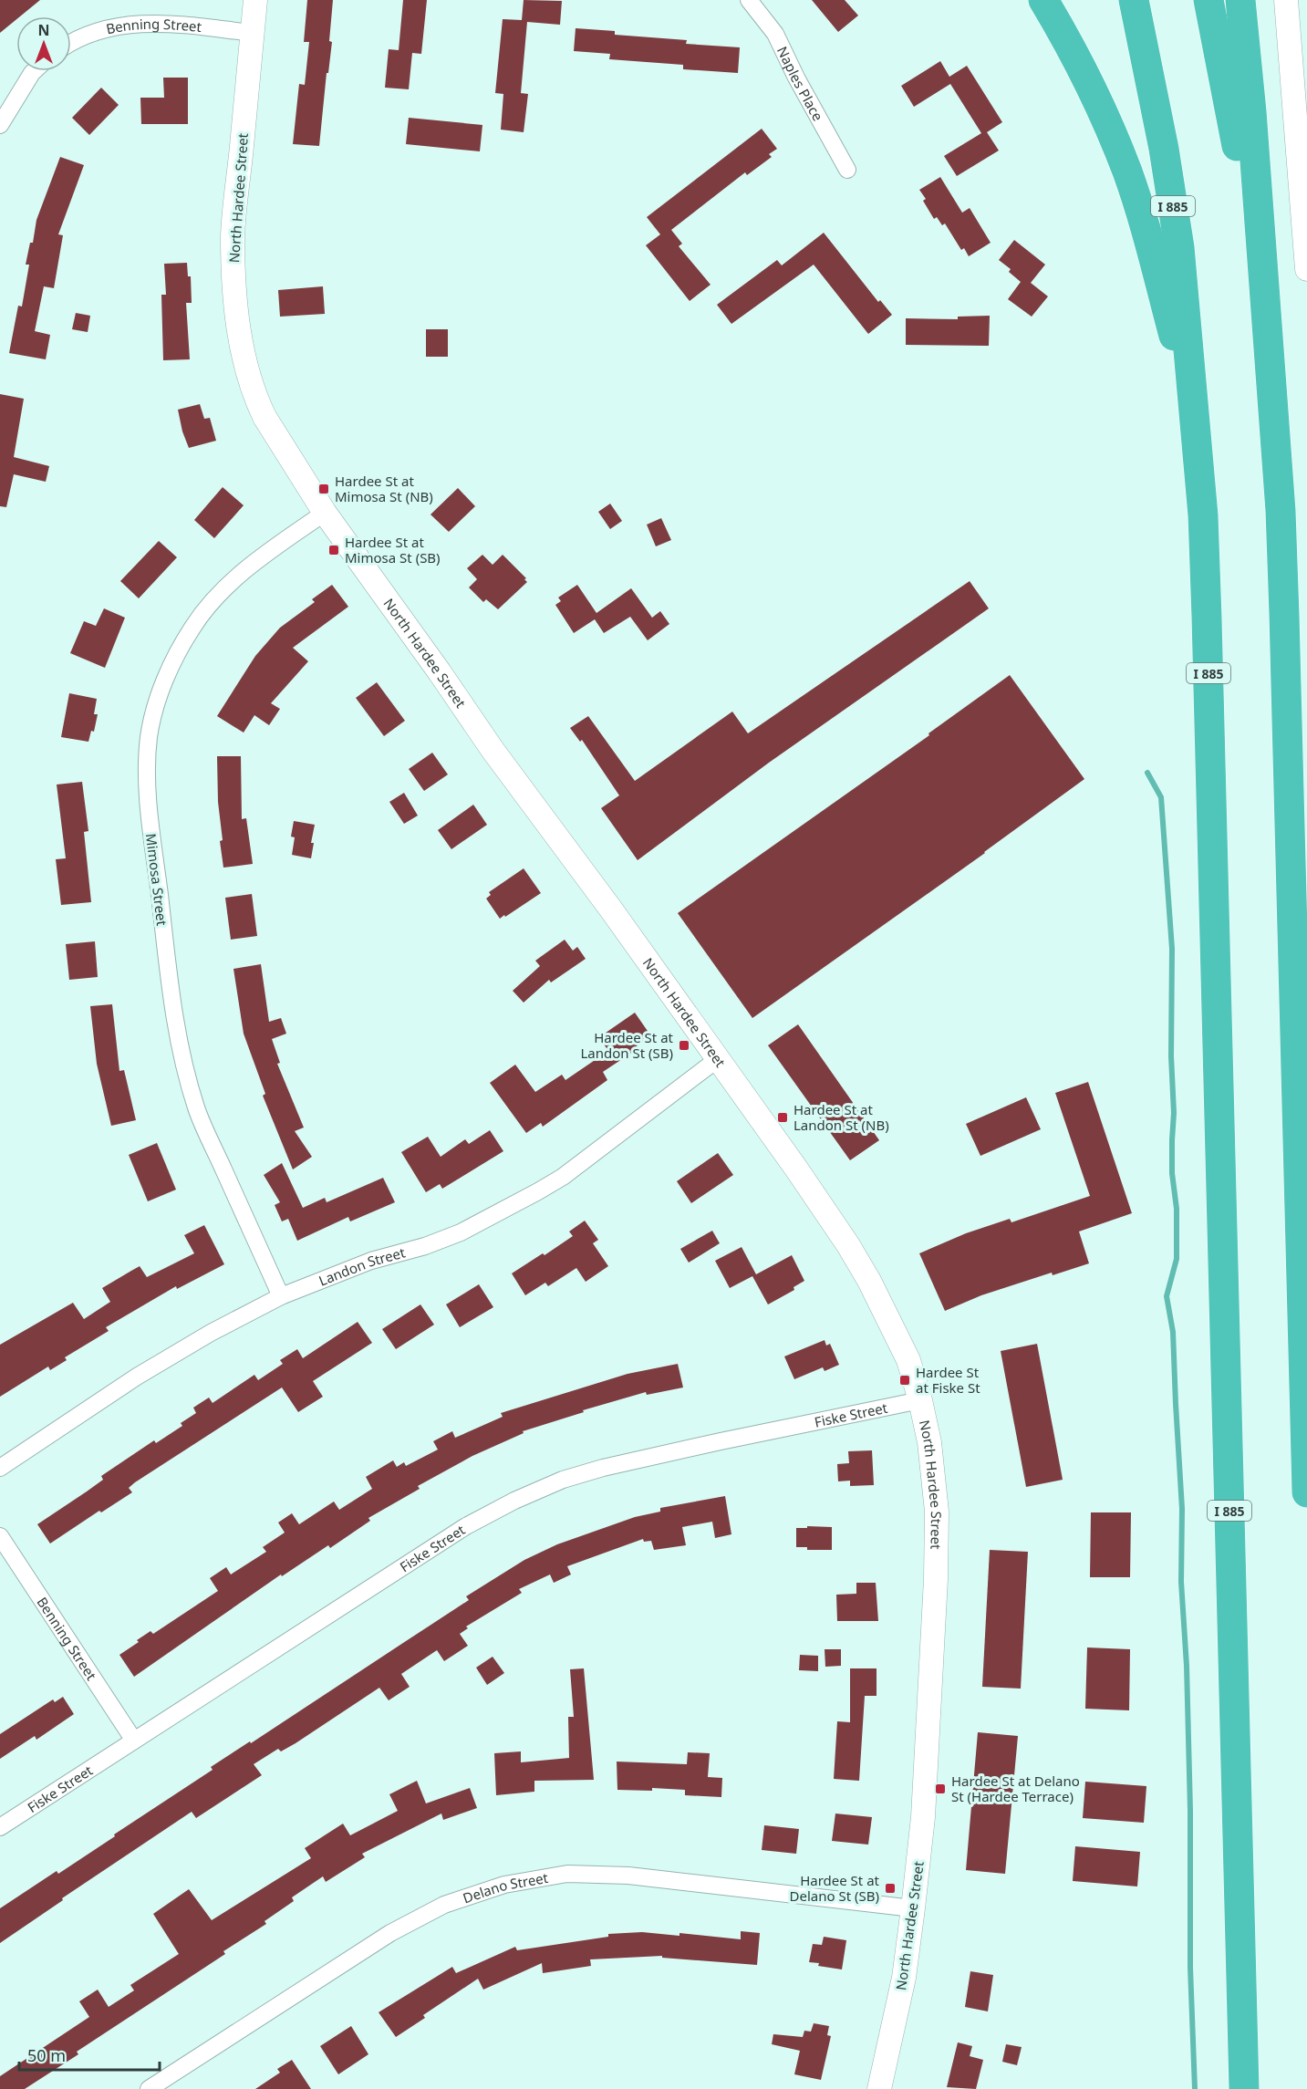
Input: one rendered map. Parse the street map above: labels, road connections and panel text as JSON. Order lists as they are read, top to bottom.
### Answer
{
  "streets": {
    "highway": ["I 885"],
    "street": [
      "Benning Street",
      "Naples Place",
      "North Hardee Street",
      "Mimosa Street",
      "Landon Street",
      "Fiske Street",
      "Delano Street"
    ]
  },
  "crossings": [
    ["Benning Street", "North Hardee Street"],
    ["Benning Street", "Fiske Street"],
    ["North Hardee Street", "Mimosa Street"],
    ["North Hardee Street", "Landon Street"],
    ["North Hardee Street", "Fiske Street"],
    ["North Hardee Street", "Delano Street"],
    ["Mimosa Street", "Landon Street"]
  ],
  "places": {
    "transit": [
      "Hardee St at Mimosa St (NB)",
      "Hardee St at Mimosa St (SB)",
      "Hardee St at Landon St (SB)",
      "Hardee St at Landon St (NB)",
      "Hardee St at Fiske St",
      "Hardee St at Delano St (Hardee Terrace)",
      "Hardee St at Delano St (SB)"
    ]
  },
  "scale_bar": "50 m",
  "north": "top"
}
